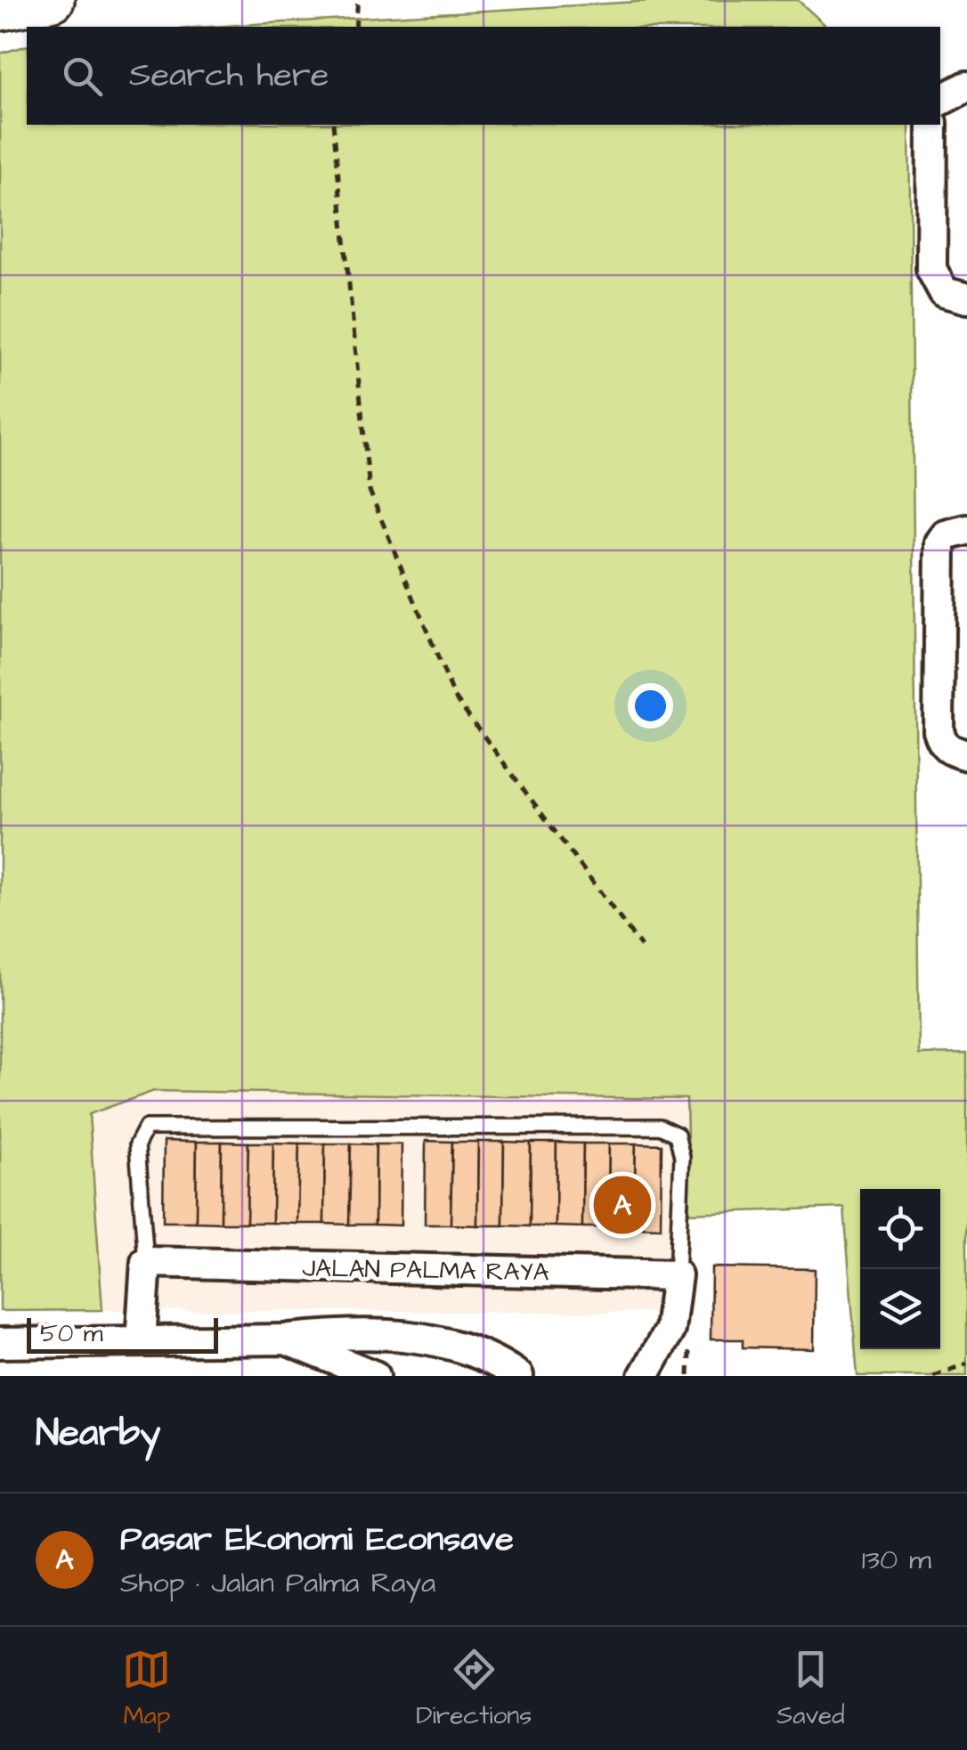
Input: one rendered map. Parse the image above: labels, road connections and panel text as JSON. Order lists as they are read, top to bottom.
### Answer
{
  "streets": {
    "street": ["JALAN PALMA RAYA"]
  },
  "scale_bar": "50 m",
  "page": {
    "search": "Search here",
    "pins": "A",
    "scale": "50 m",
    "heading": "Nearby",
    "list": [
      {
        "mark": "A",
        "name": "Pasar Ekonomi Econsave",
        "note": "Shop · Jalan Palma Raya",
        "value": "130 m"
      }
    ],
    "nav": ["Map", "Directions", "Saved"]
  }
}
